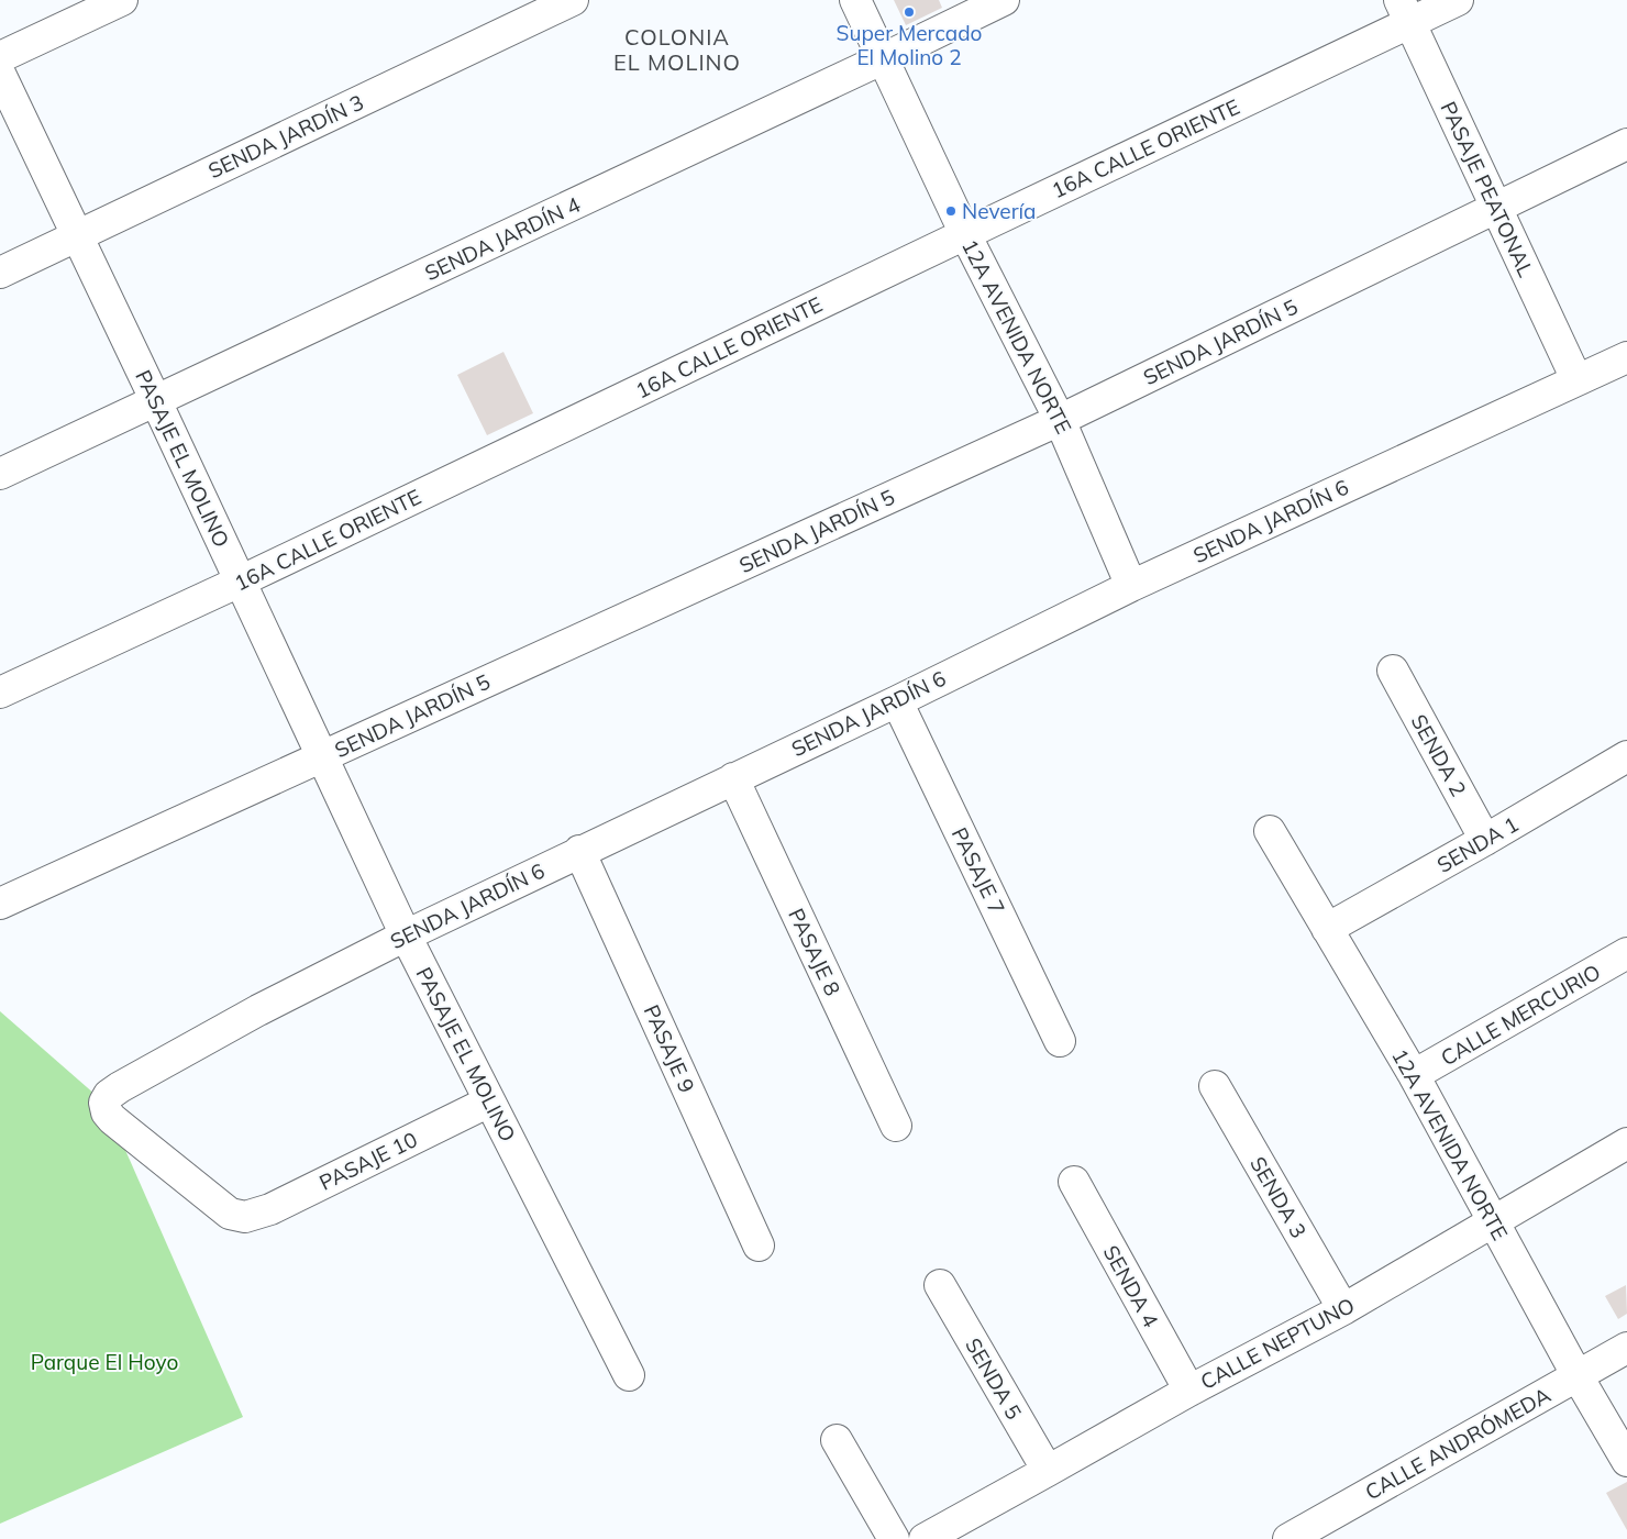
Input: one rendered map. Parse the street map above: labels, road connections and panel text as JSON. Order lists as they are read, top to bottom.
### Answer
{
  "streets": {
    "street": [
      "SENDA JARDÍN 3",
      "16A CALLE ORIENTE",
      "PASAJE PEATONAL",
      "SENDA JARDÍN 4",
      "12A AVENIDA NORTE",
      "SENDA JARDÍN 5",
      "PASAJE EL MOLINO",
      "SENDA JARDÍN 6",
      "SENDA 2",
      "SENDA 1",
      "PASAJE 7",
      "PASAJE 8",
      "CALLE MERCURIO",
      "PASAJE 9",
      "PASAJE 10",
      "SENDA 3",
      "SENDA 4",
      "CALLE NEPTUNO",
      "SENDA 5",
      "CALLE ANDRÓMEDA"
    ]
  },
  "crossings": [
    ["SENDA JARDÍN 3", "PASAJE EL MOLINO"],
    ["16A CALLE ORIENTE", "PASAJE PEATONAL"],
    ["16A CALLE ORIENTE", "12A AVENIDA NORTE"],
    ["16A CALLE ORIENTE", "PASAJE EL MOLINO"],
    ["PASAJE PEATONAL", "SENDA JARDÍN 5"],
    ["PASAJE PEATONAL", "SENDA JARDÍN 6"],
    ["SENDA JARDÍN 4", "12A AVENIDA NORTE"],
    ["SENDA JARDÍN 4", "PASAJE EL MOLINO"],
    ["12A AVENIDA NORTE", "SENDA JARDÍN 5"],
    ["12A AVENIDA NORTE", "SENDA JARDÍN 6"],
    ["12A AVENIDA NORTE", "SENDA 1"],
    ["12A AVENIDA NORTE", "CALLE MERCURIO"],
    ["12A AVENIDA NORTE", "CALLE NEPTUNO"],
    ["12A AVENIDA NORTE", "CALLE ANDRÓMEDA"],
    ["SENDA JARDÍN 5", "PASAJE EL MOLINO"],
    ["PASAJE EL MOLINO", "SENDA JARDÍN 6"],
    ["PASAJE EL MOLINO", "PASAJE 10"],
    ["SENDA JARDÍN 6", "PASAJE 7"],
    ["SENDA JARDÍN 6", "PASAJE 8"],
    ["SENDA JARDÍN 6", "PASAJE 9"],
    ["SENDA JARDÍN 6", "PASAJE 10"],
    ["SENDA 2", "SENDA 1"],
    ["SENDA 3", "CALLE NEPTUNO"],
    ["SENDA 4", "CALLE NEPTUNO"],
    ["CALLE NEPTUNO", "SENDA 5"]
  ],
  "districts": ["COLONIA EL MOLINO"],
  "parks": ["Parque El Hoyo"],
  "places": ["Super Mercado El Molino 2", "Nevería"]
}
